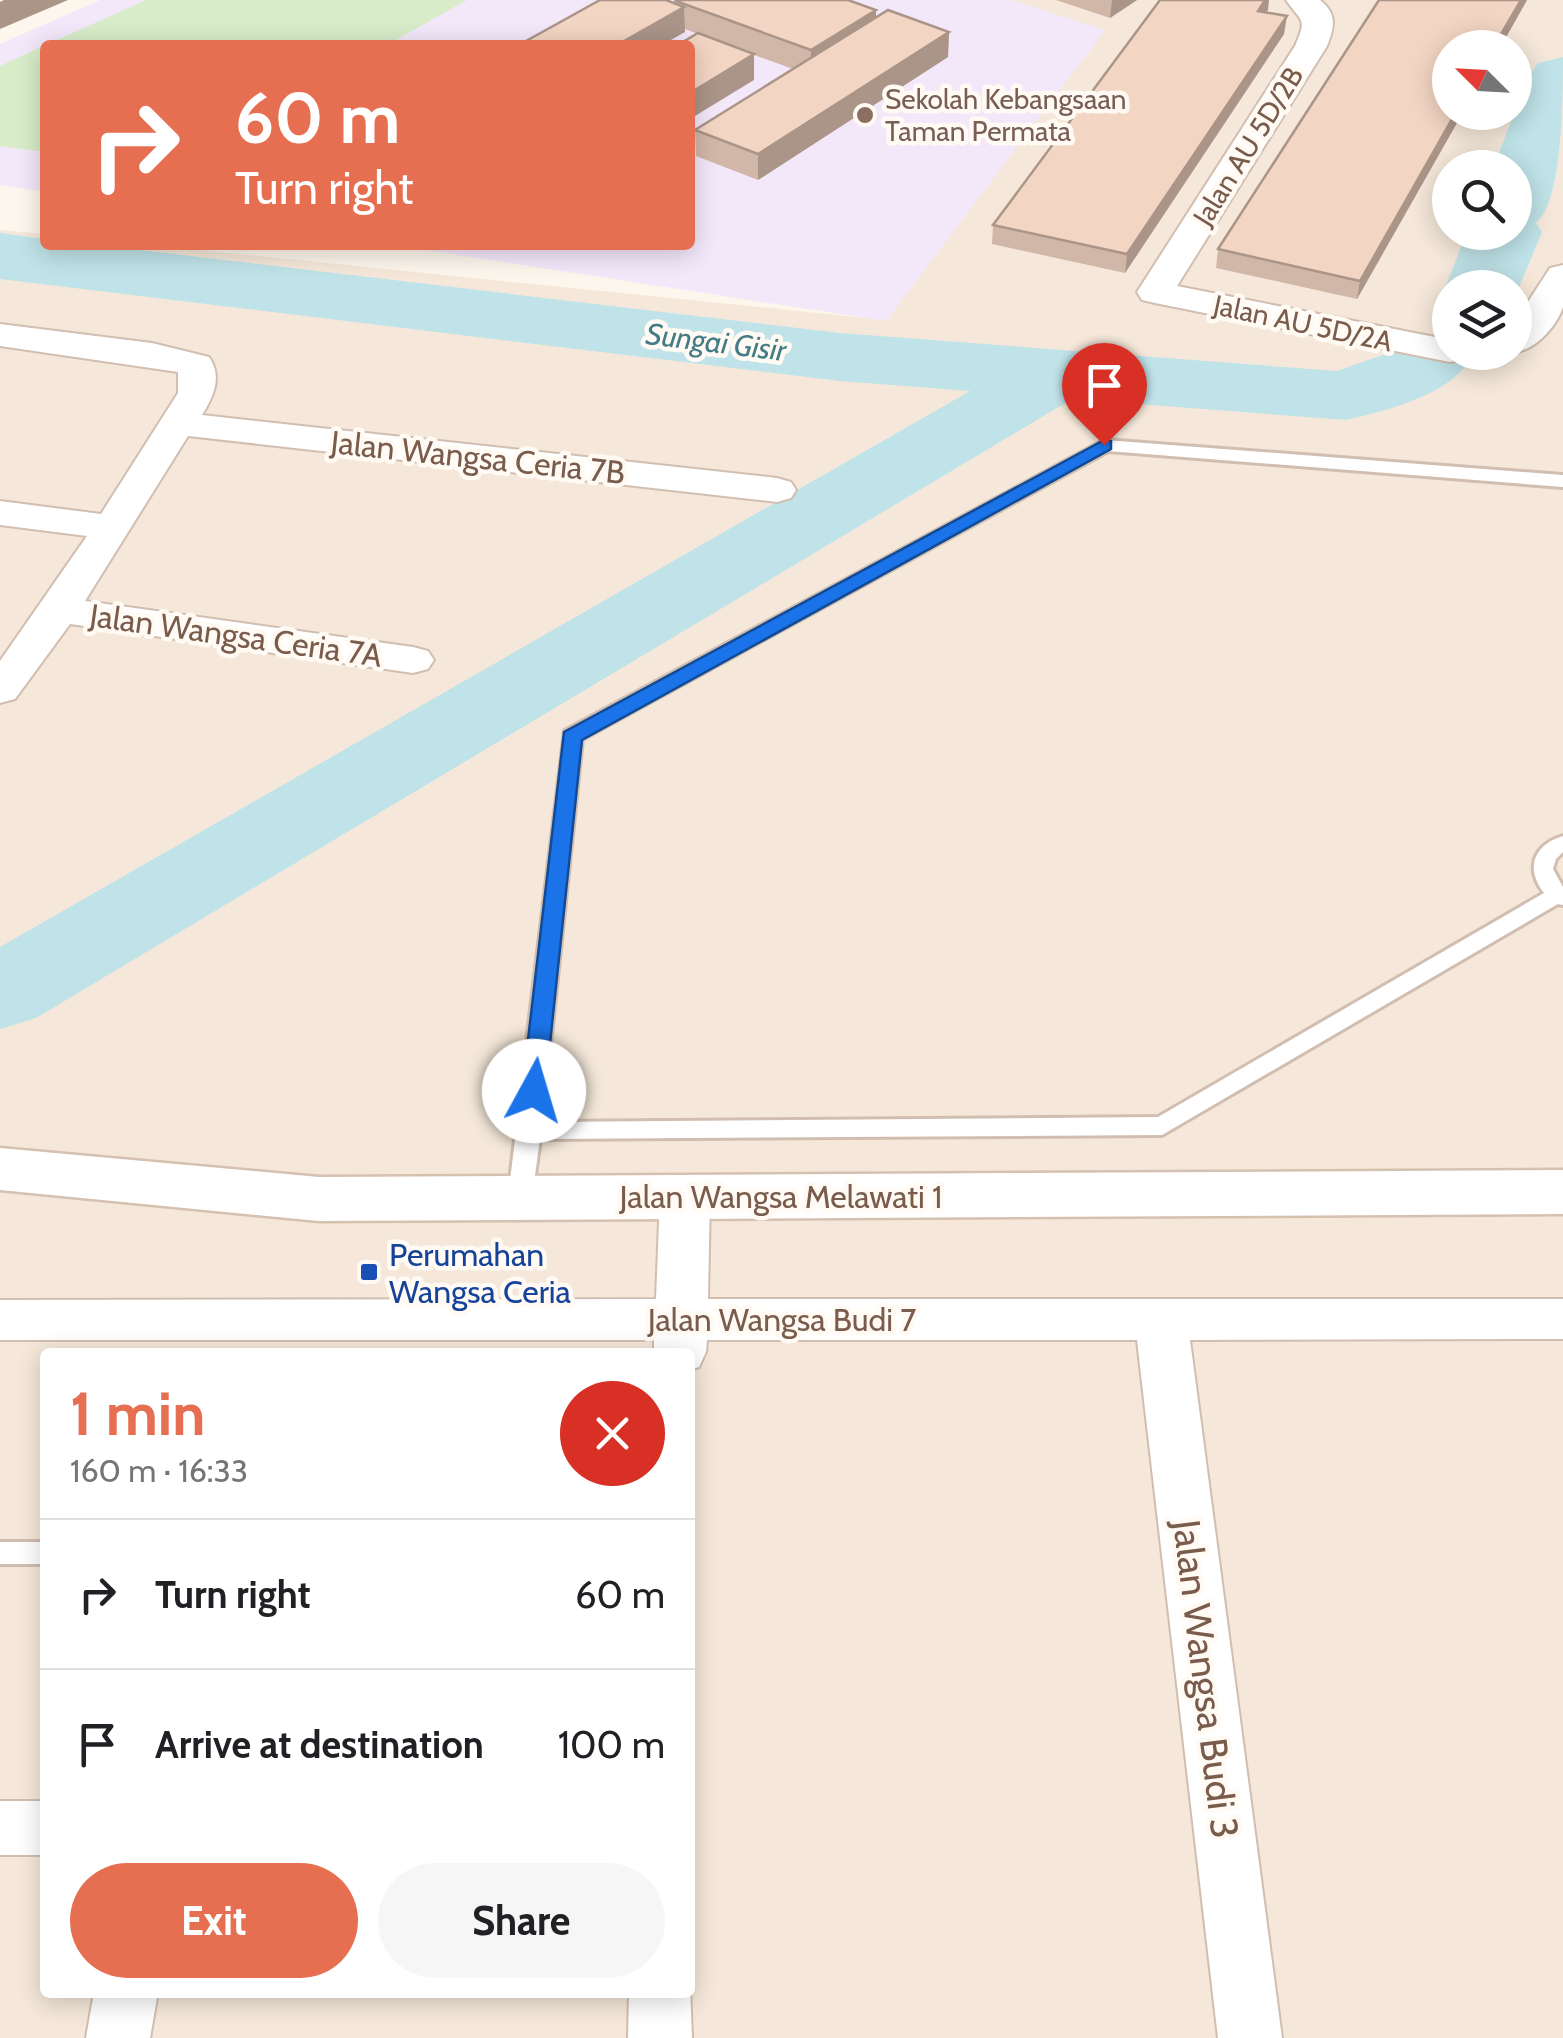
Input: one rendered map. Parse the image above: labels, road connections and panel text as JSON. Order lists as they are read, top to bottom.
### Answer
{
  "streets": {
    "street": [
      "Jalan AU 5D/2B",
      "Jalan AU 5D/2A",
      "Jalan Wangsa Ceria 7B",
      "Jalan Wangsa Ceria 7A",
      "Jalan Wangsa Melawati 1",
      "Jalan Wangsa Budi 7",
      "Jalan Wangsa Budi 3"
    ]
  },
  "crossings": [
    ["Jalan AU 5D/2B", "Jalan AU 5D/2A"],
    ["Jalan Wangsa Budi 7", "Jalan Wangsa Budi 3"]
  ],
  "water": ["Sungai Gisir"],
  "places": {
    "other": ["Sekolah Kebangsaan Taman Permata"],
    "transit": ["Perumahan Wangsa Ceria"]
  },
  "north": "top left",
  "page": {
    "turn": ["60 m", "Turn right"],
    "heading": ["1 min", "160 m · 16:33"],
    "list": [
      {
        "name": "Turn right",
        "value": "60 m"
      },
      {
        "name": "Arrive at destination",
        "value": "100 m"
      }
    ],
    "buttons": ["Exit", "Share"]
  }
}
